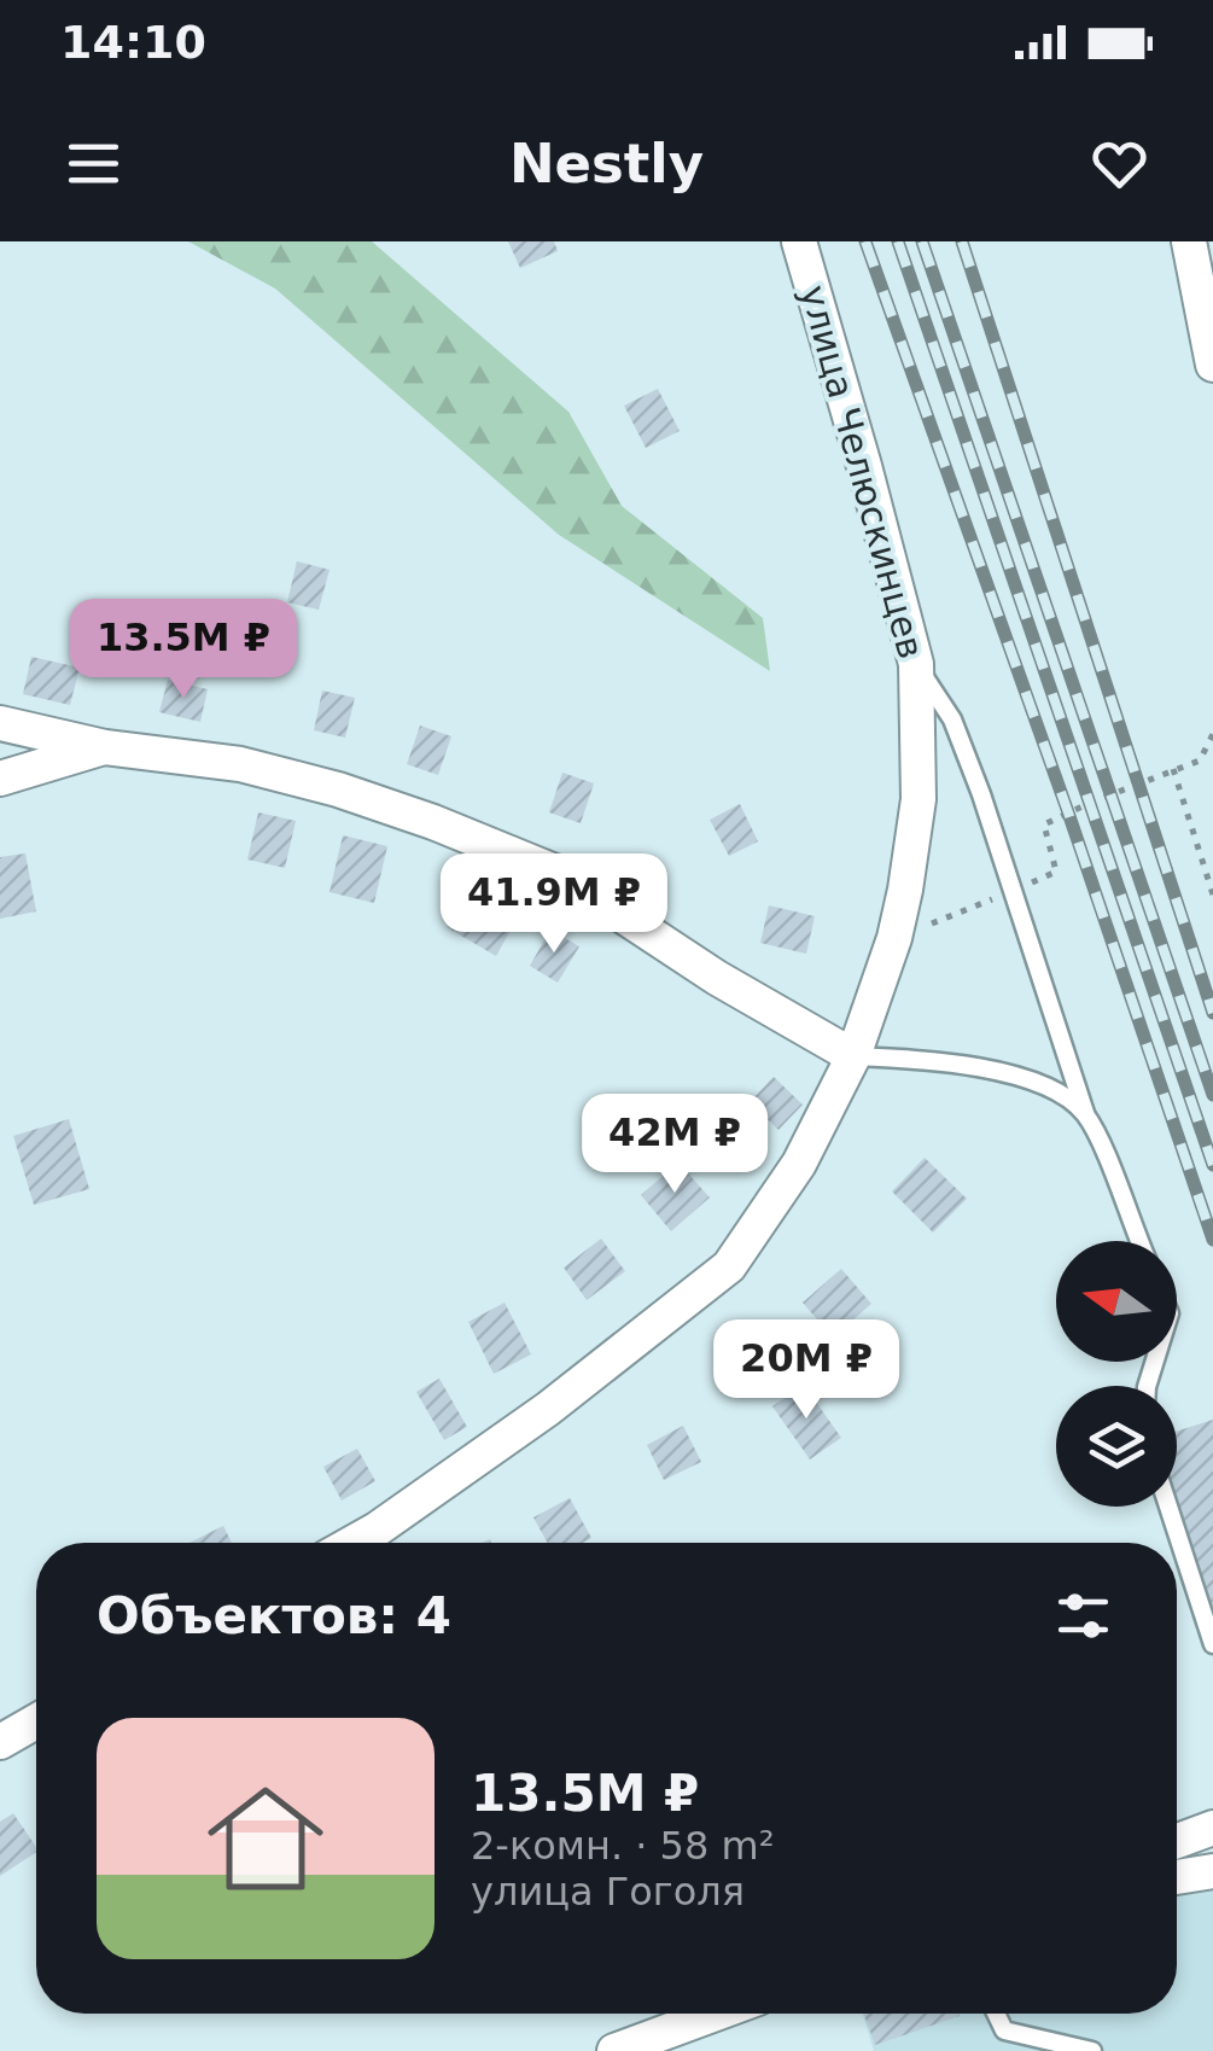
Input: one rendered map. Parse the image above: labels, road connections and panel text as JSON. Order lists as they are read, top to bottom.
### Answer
{
  "streets": {
    "street": ["улица Челюскинцев"]
  },
  "north": "left",
  "page": {
    "status": "14:10",
    "header": "Nestly",
    "price": [
      "13.5M ₽",
      "41.9M ₽",
      "42M ₽",
      "20M ₽"
    ],
    "heading": "Объектов: 4",
    "list": [
      {
        "name": "13.5M ₽",
        "note": "2-комн. · 58 m² · улица Гоголя"
      }
    ]
  }
}
